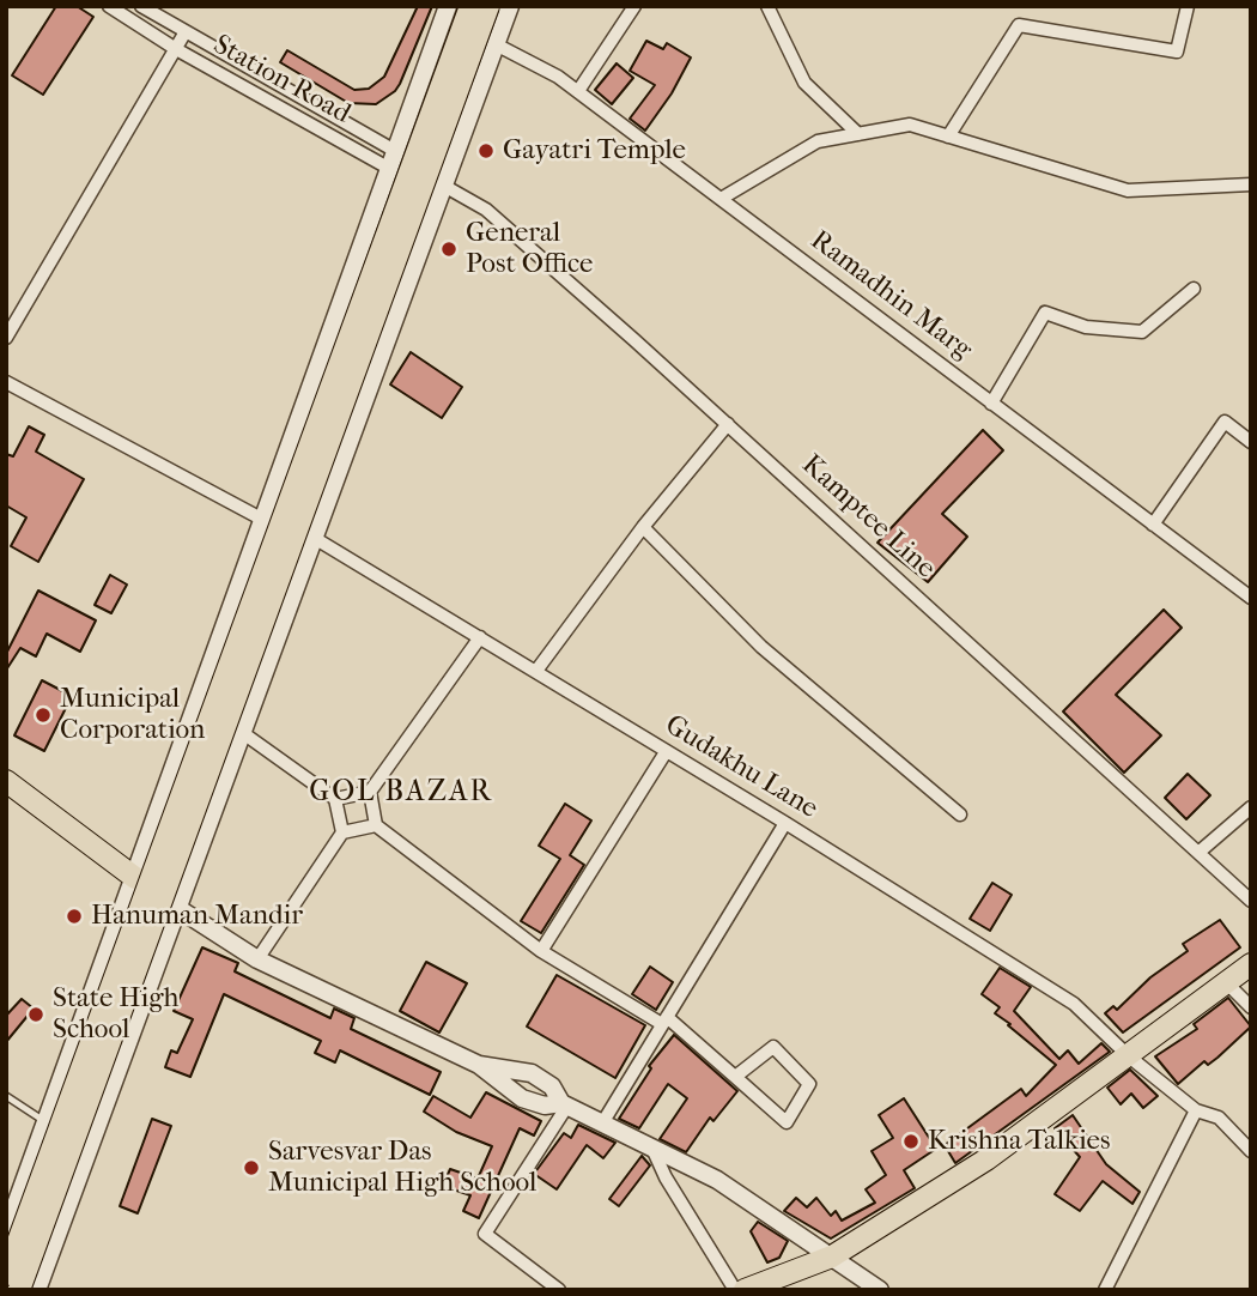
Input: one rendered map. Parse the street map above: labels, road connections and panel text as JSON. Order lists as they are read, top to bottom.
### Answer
{
  "streets": {
    "street": [
      "Station Road",
      "Ramadhin Marg",
      "Kamptee Line",
      "Gudakhu Lane"
    ]
  },
  "districts": ["GOL BAZAR"],
  "places": [
    "Gayatri Temple",
    "General Post Office",
    "Municipal Corporation",
    "Hanuman Mandir",
    "State High School",
    "Krishna Talkies",
    "Sarvesvar Das Municipal High School"
  ]
}
